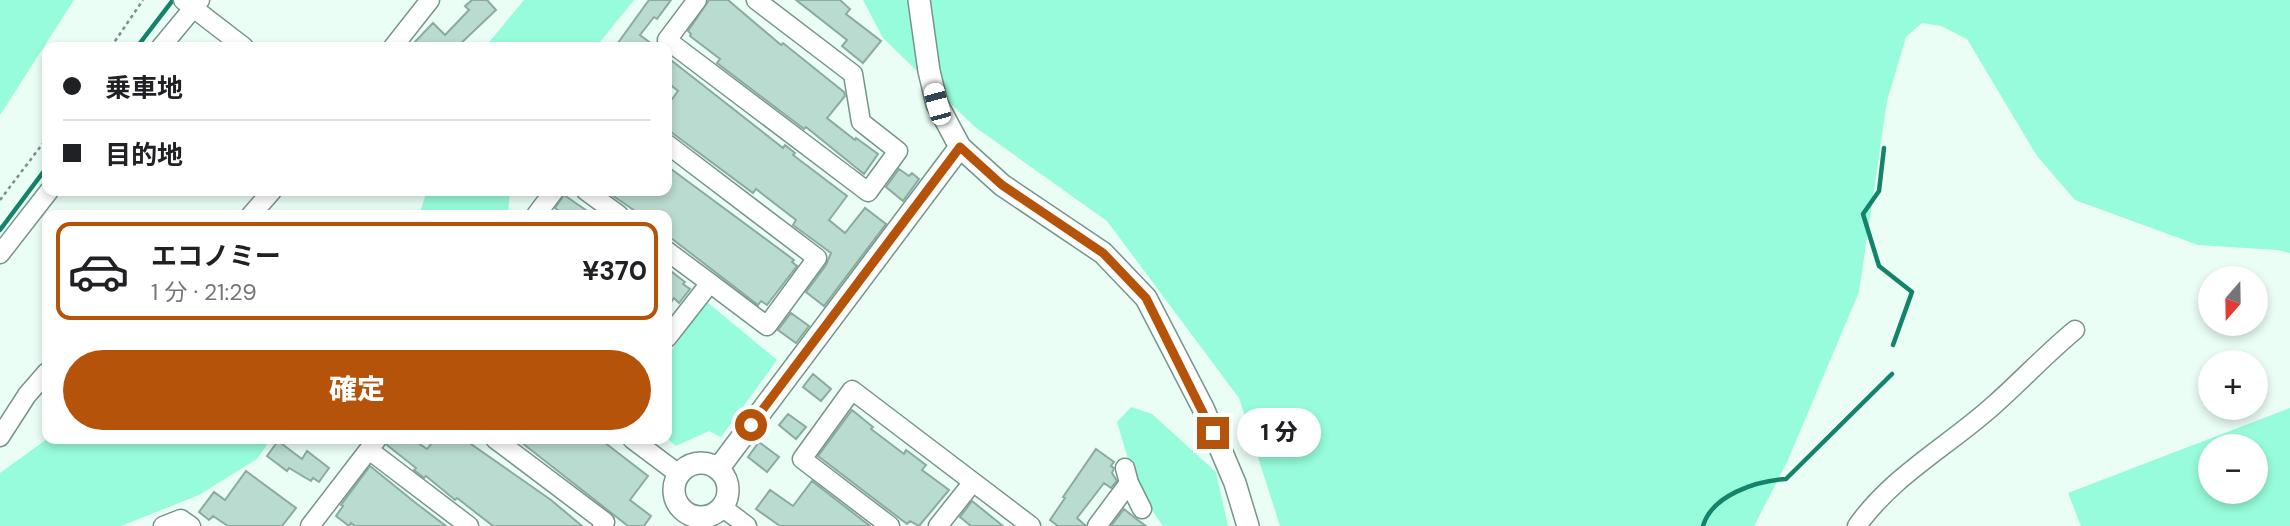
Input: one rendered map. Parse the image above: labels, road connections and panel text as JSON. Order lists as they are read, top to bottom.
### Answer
{
  "north": "bottom",
  "page": {
    "banner": ["乗車地", "目的地"],
    "list": [
      {
        "name": "エコノミー",
        "note": "1 分 · 21:29",
        "value": "¥370"
      }
    ],
    "map_buttons": ["+", "−"],
    "buttons": "確定",
    "bubble": "1 分"
  }
}
